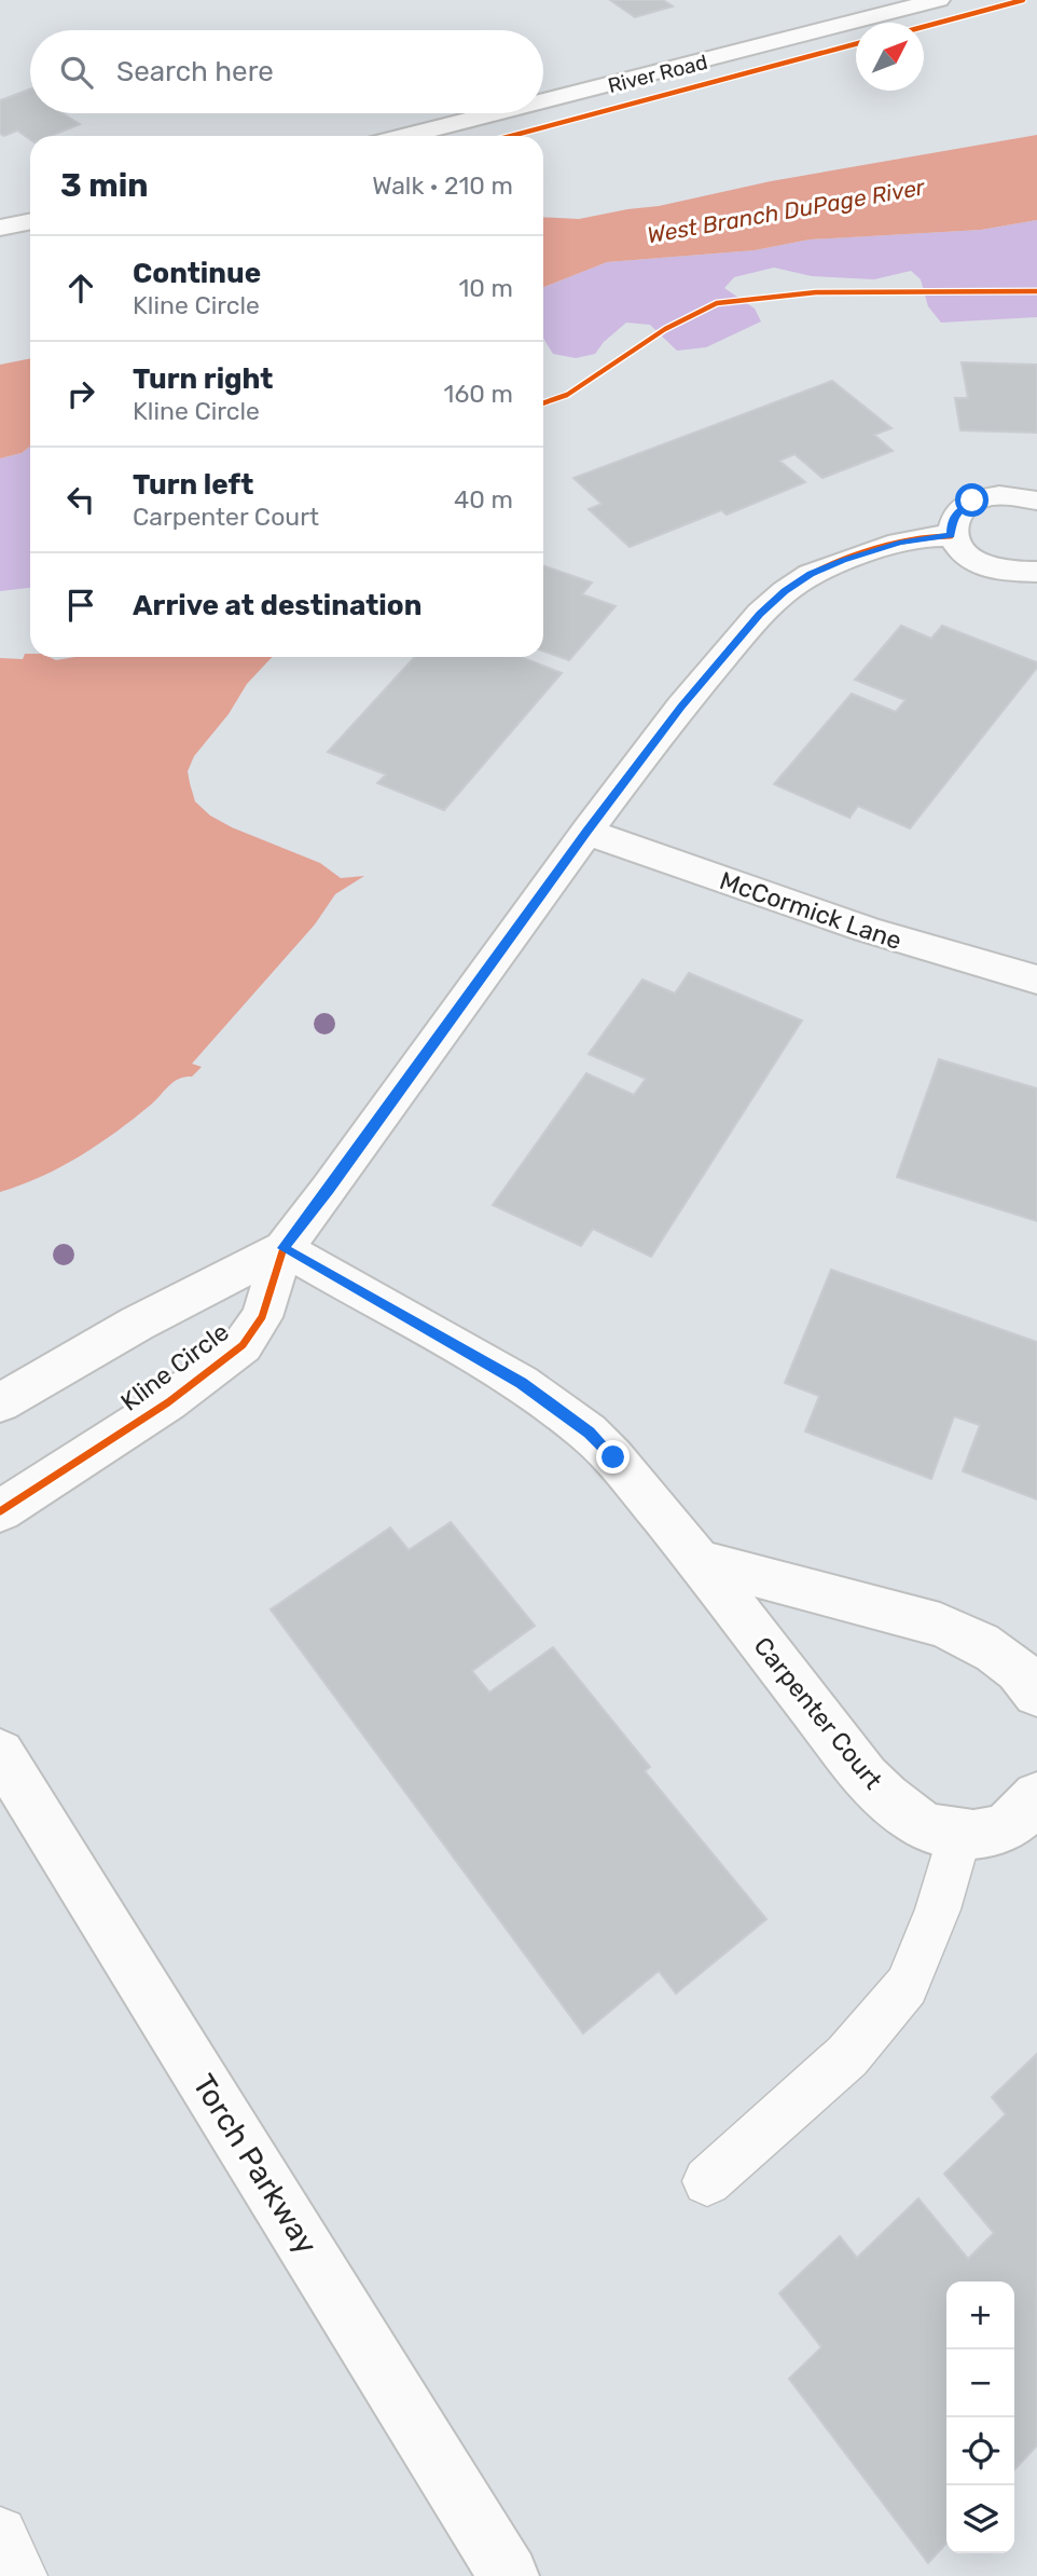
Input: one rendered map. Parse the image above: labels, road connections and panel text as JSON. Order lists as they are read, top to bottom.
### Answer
{
  "streets": {
    "street": [
      "River Road",
      "McCormick Lane",
      "Kline Circle",
      "Carpenter Court",
      "Torch Parkway"
    ]
  },
  "crossings": [
    ["McCormick Lane", "Kline Circle"],
    ["Kline Circle", "Carpenter Court"]
  ],
  "water": ["West Branch DuPage River"],
  "north": "top right",
  "page": {
    "search": "Search here",
    "heading": ["3 min", "Walk · 210 m"],
    "list": [
      ["Continue", "Kline Circle", "10 m"],
      ["Turn right", "Kline Circle", "160 m"],
      ["Turn left", "Carpenter Court", "40 m"],
      "Arrive at destination"
    ],
    "map_buttons": ["+", "−"]
  }
}
